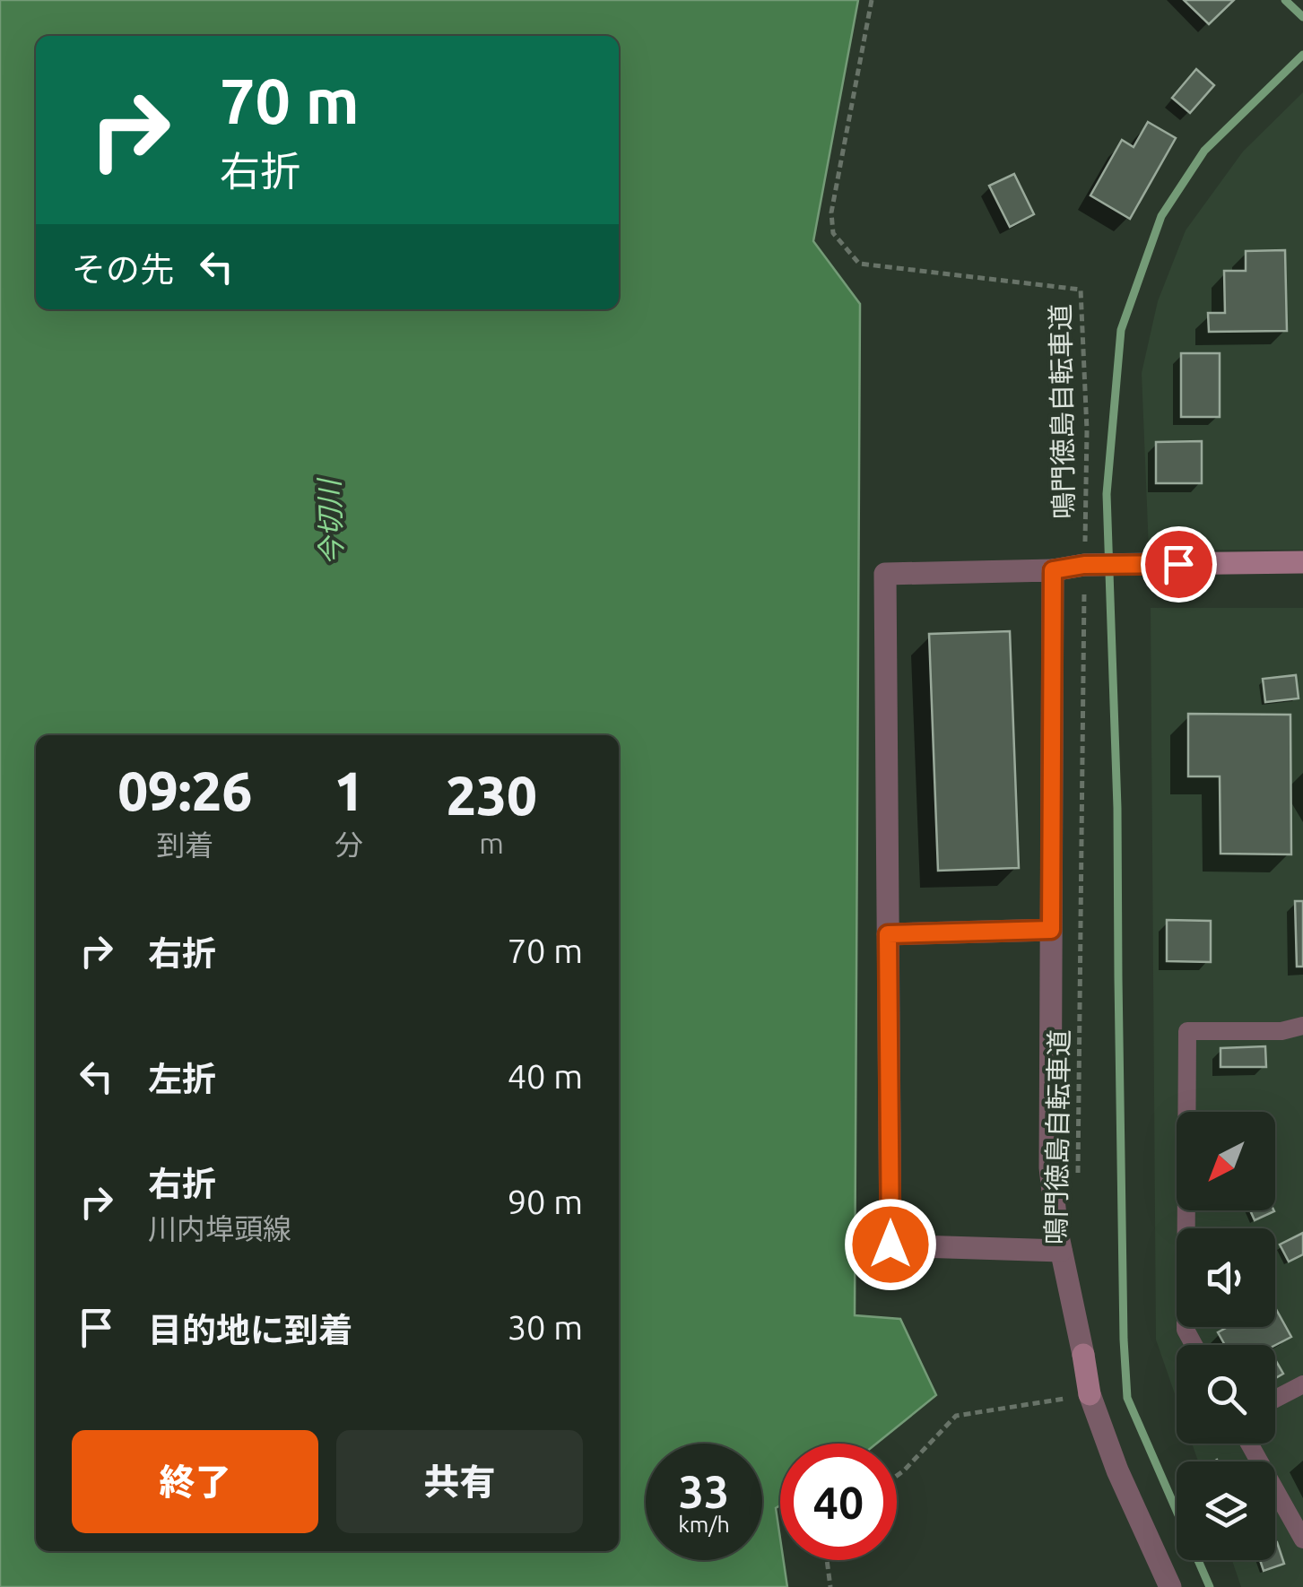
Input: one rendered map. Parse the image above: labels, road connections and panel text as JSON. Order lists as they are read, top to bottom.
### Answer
{
  "streets": {
    "path": ["鳴門徳島自転車道"]
  },
  "water": ["今切川"],
  "north": "bottom left",
  "page": {
    "turn": ["70 m", "右折"],
    "then": "その先",
    "eta": [
      "09:26",
      "到着",
      "1",
      "分",
      "230",
      "m"
    ],
    "list": [
      {
        "name": "右折",
        "value": "70 m"
      },
      {
        "name": "左折",
        "value": "40 m"
      },
      {
        "name": "右折",
        "note": "川内埠頭線",
        "value": "90 m"
      },
      {
        "name": "目的地に到着",
        "value": "30 m"
      }
    ],
    "buttons": ["終了", "共有"],
    "speed": "33 km/h",
    "limit": "40"
  }
}
